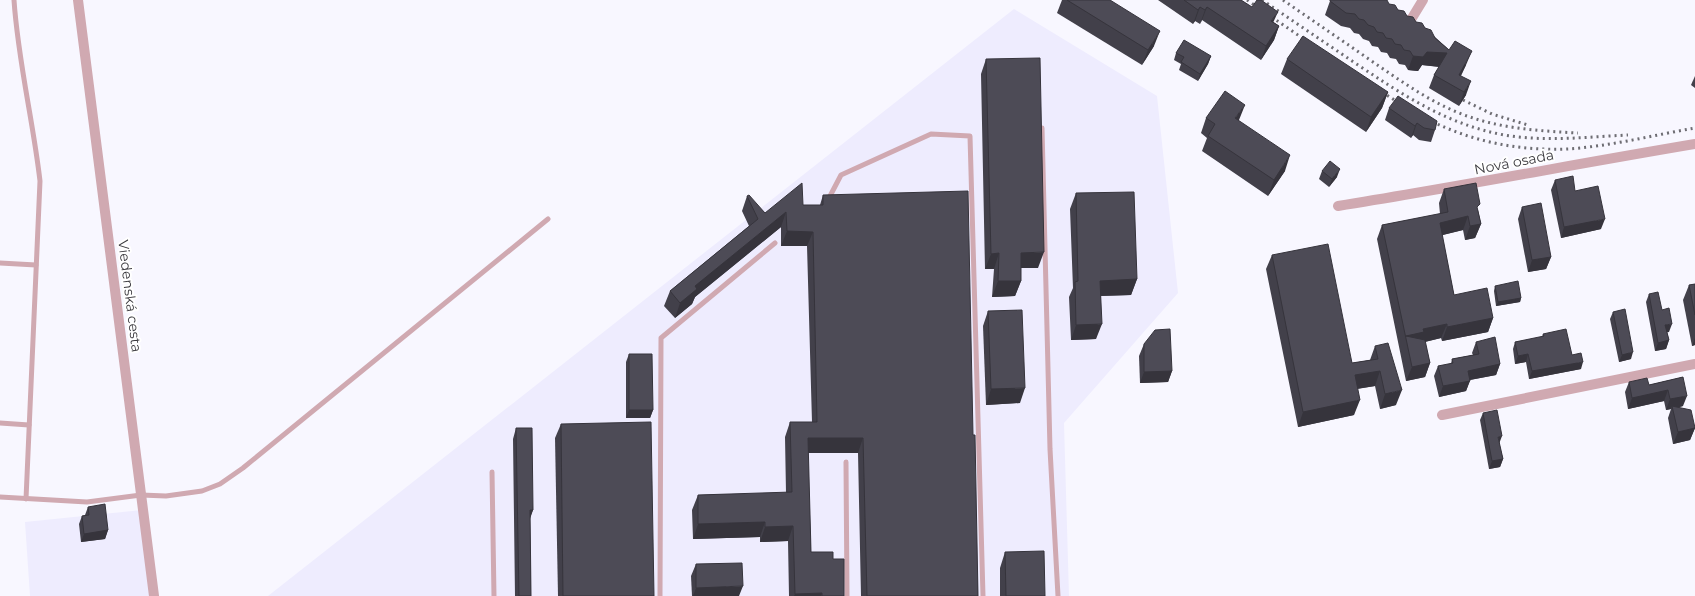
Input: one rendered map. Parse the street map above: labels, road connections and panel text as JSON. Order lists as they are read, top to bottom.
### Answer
{
  "streets": {
    "street": ["Nová osada", "Viedenská cesta"]
  }
}
